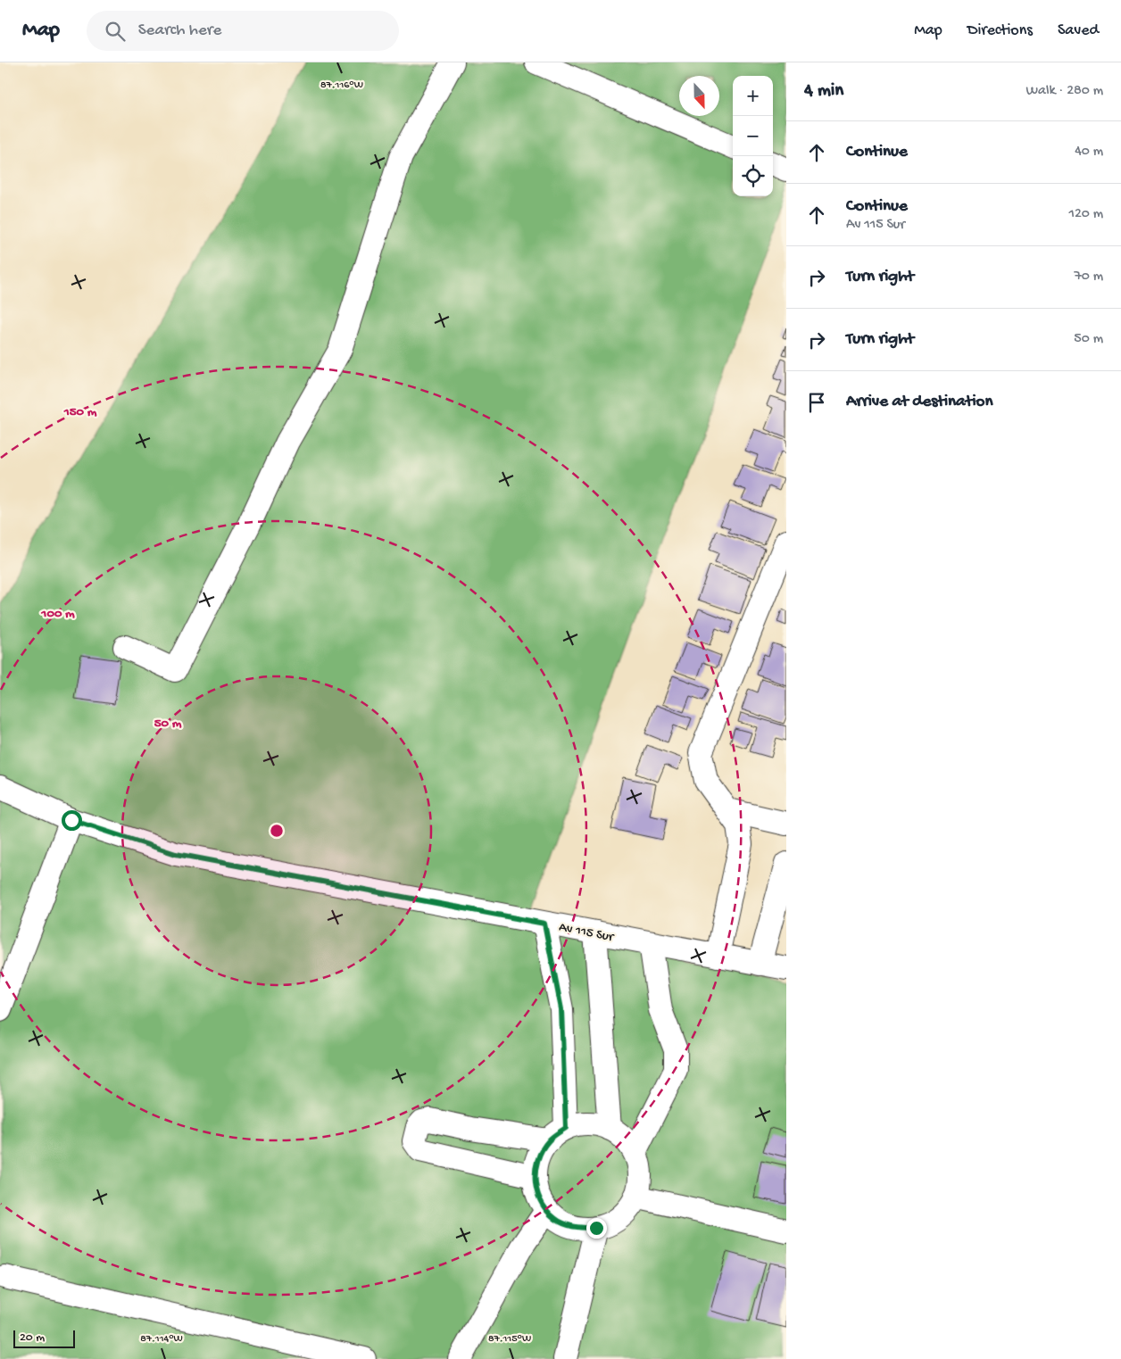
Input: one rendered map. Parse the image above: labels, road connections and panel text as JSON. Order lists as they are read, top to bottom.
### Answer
{
  "streets": {
    "street": ["Av 115 Sur"]
  },
  "scale_bar": "20 m",
  "north": "bottom",
  "page": {
    "header": "Map",
    "search": "Search here",
    "nav": ["Map", "Directions", "Saved"],
    "heading": ["4 min", "Walk · 280 m"],
    "map_buttons": ["+", "−"],
    "list": [
      ["Continue", "40 m"],
      ["Continue", "Av 115 Sur", "120 m"],
      ["Turn right", "70 m"],
      ["Turn right", "50 m"],
      "Arrive at destination"
    ],
    "scale": "20 m"
  },
  "coordinates": ["87.116°W", "87.114°W", "87.115°W"],
  "rings": ["150 m", "100 m", "50 m"]
}
